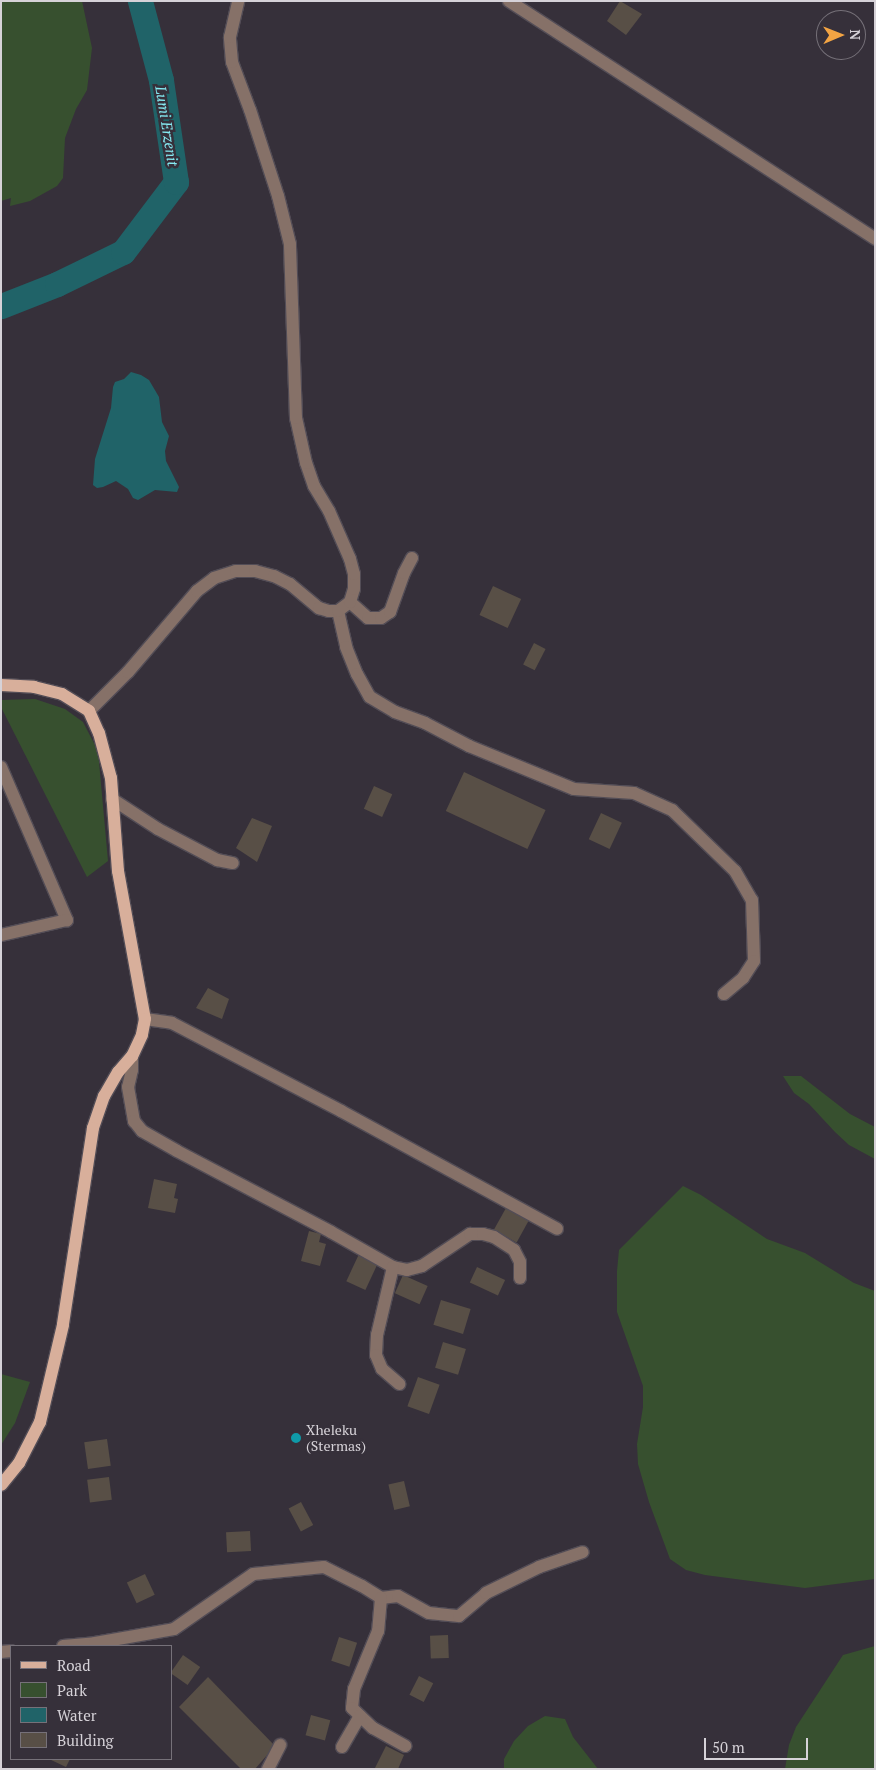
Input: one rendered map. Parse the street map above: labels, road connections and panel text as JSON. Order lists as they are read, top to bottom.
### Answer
{
  "water": ["Lumi Erzenit"],
  "places": ["Xheleku (Stermas)"],
  "legend": [
    "Road",
    "Park",
    "Water",
    "Building"
  ],
  "scale_bar": "50 m",
  "north": "right"
}
